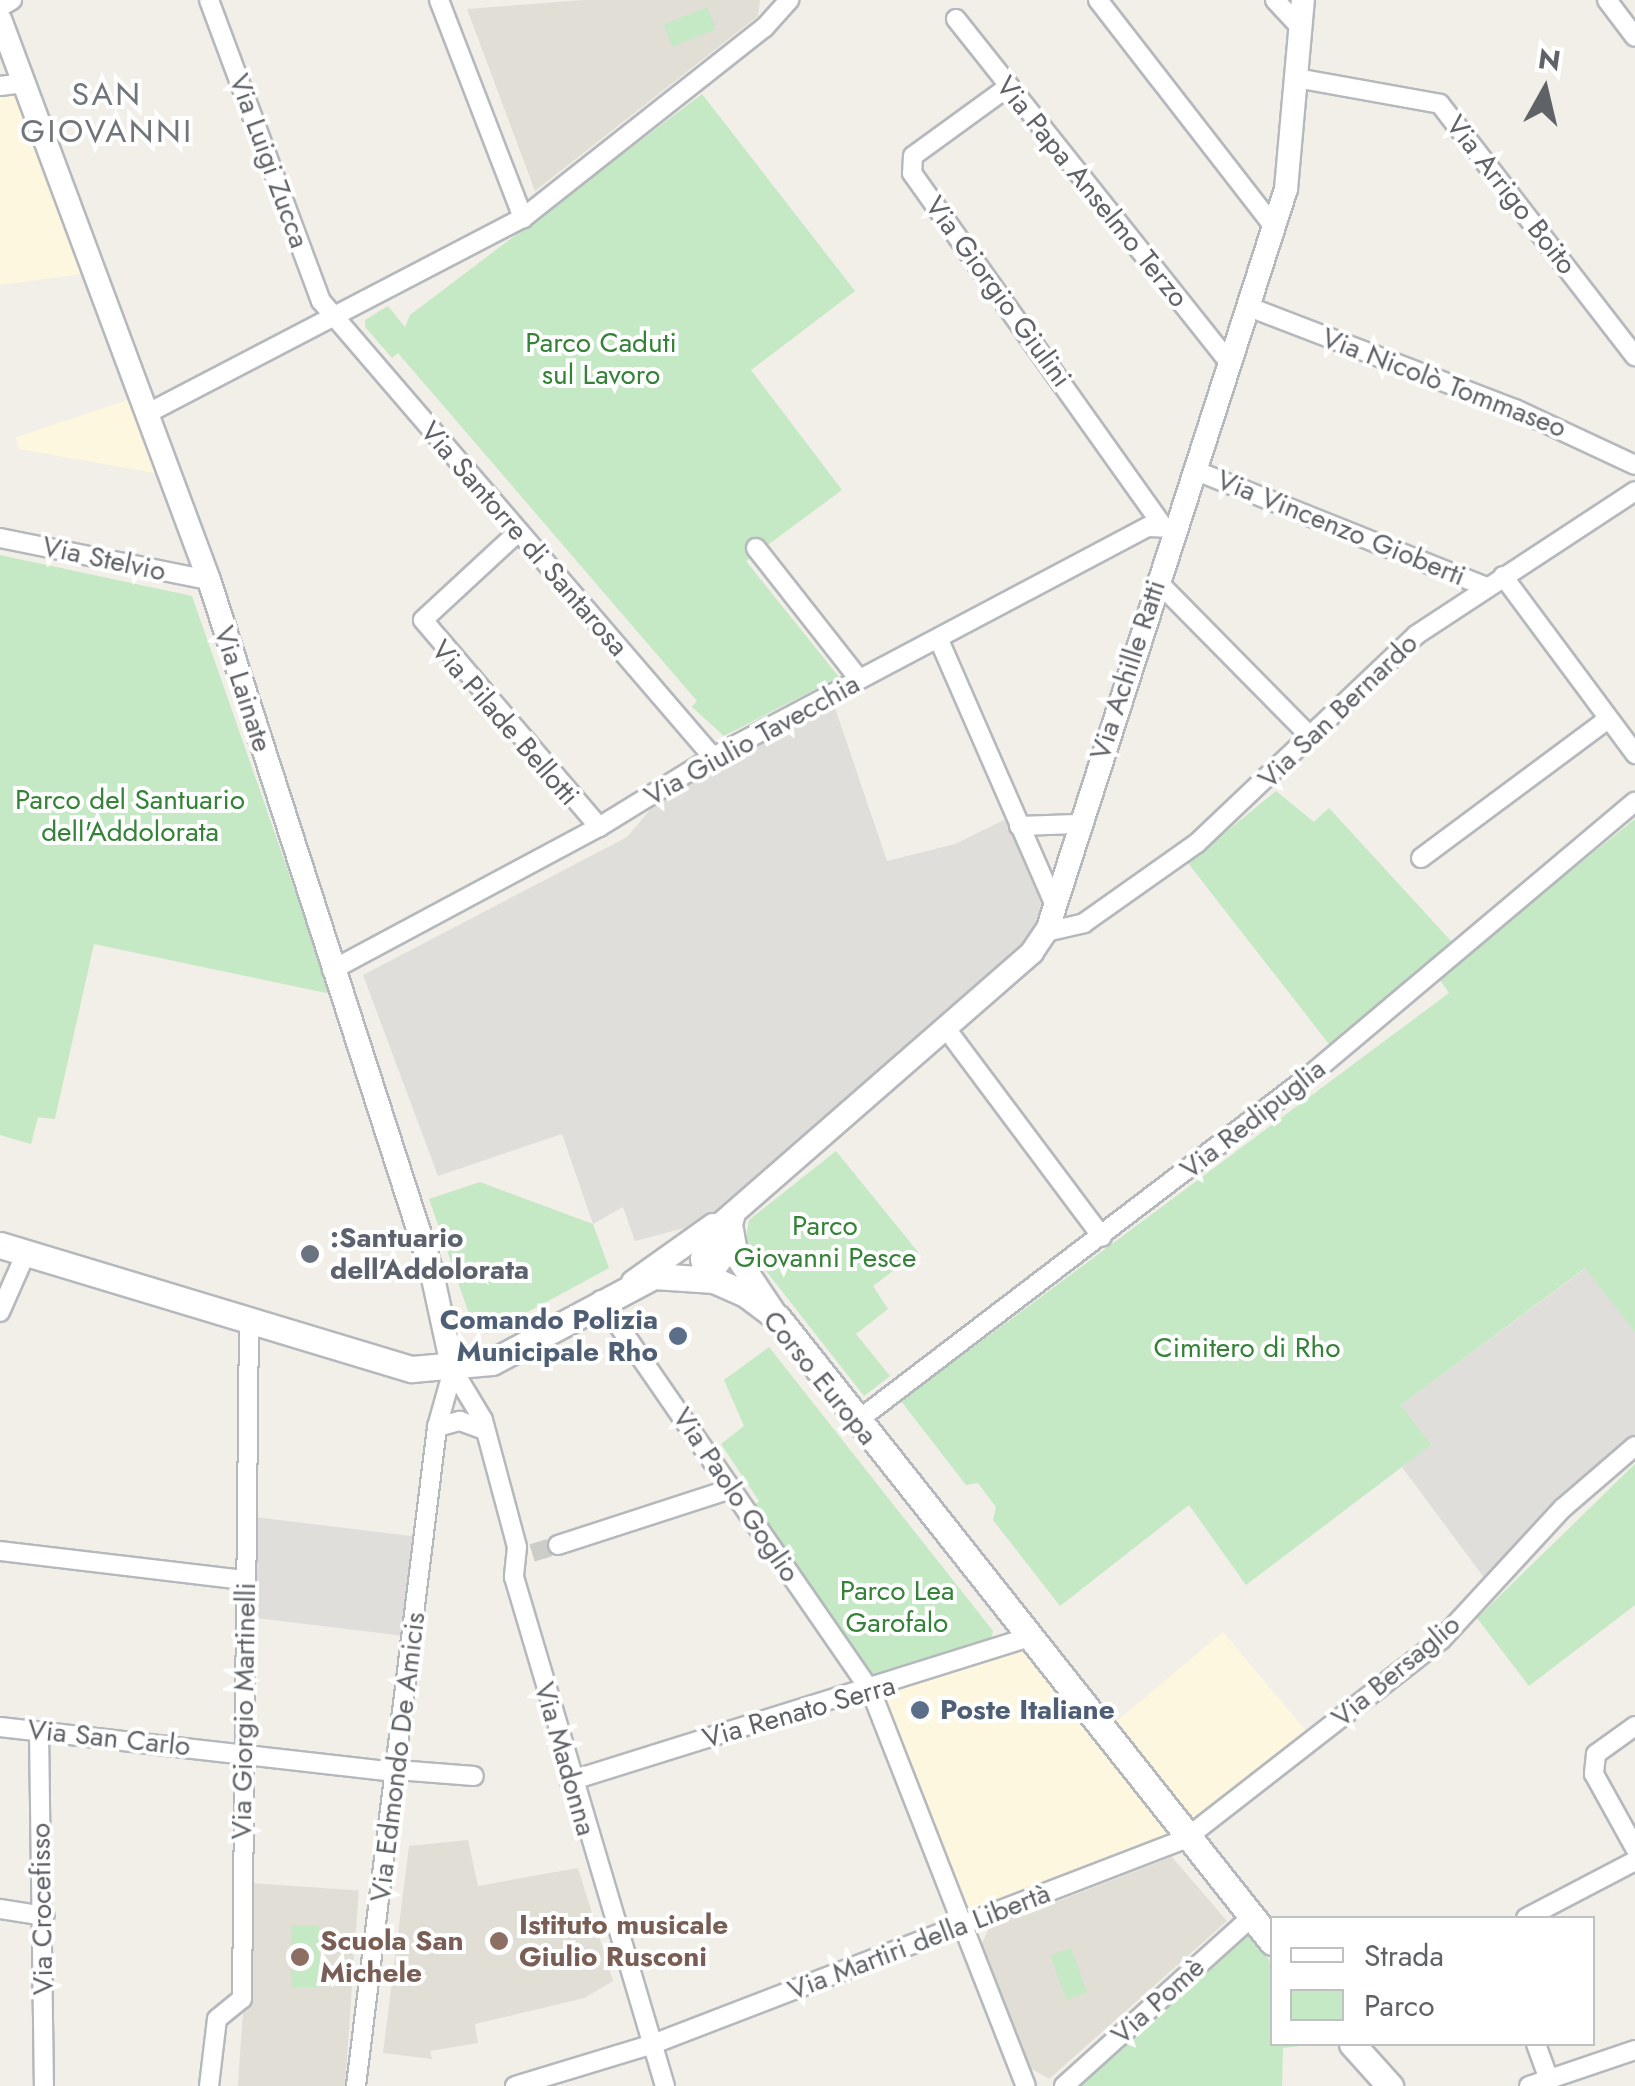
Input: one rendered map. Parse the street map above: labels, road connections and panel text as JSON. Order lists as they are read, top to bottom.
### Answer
{
  "streets": {
    "main road": ["Corso Europa"],
    "street": [
      "Via Luigi Zucca",
      "Via Papa Anselmo Terzo",
      "Via Arrigo Boito",
      "Via Giorgio Giulini",
      "Via Nicolò Tommaseo",
      "Via Vincenzo Gioberti",
      "Via Santorre di Santarosa",
      "Via Stelvio",
      "Via Achille Ratti",
      "Via Lainate",
      "Via San Bernardo",
      "Via Pilade Bellotti",
      "Via Giulio Tavecchia",
      "Via Redipuglia",
      "Via Paolo Goglio",
      "Via Bersaglio",
      "Via Giorgio Martinelli",
      "Via Renato Serra",
      "Via San Carlo",
      "Via Edmondo De Amicis",
      "Via Madonna",
      "Via Crocefisso",
      "Via Martiri della Libertà",
      "Via Pomè"
    ]
  },
  "crossings": [
    ["Via Luigi Zucca", "Via Santorre di Santarosa"],
    ["Via Papa Anselmo Terzo", "Via Giorgio Giulini"],
    ["Via Papa Anselmo Terzo", "Via Achille Ratti"],
    ["Via Arrigo Boito", "Via Achille Ratti"],
    ["Via Giorgio Giulini", "Via Achille Ratti"],
    ["Via Giorgio Giulini", "Via Giulio Tavecchia"],
    ["Via Nicolò Tommaseo", "Via Achille Ratti"],
    ["Via Vincenzo Gioberti", "Via Achille Ratti"],
    ["Via Vincenzo Gioberti", "Via San Bernardo"],
    ["Via Santorre di Santarosa", "Via Pilade Bellotti"],
    ["Via Santorre di Santarosa", "Via Giulio Tavecchia"],
    ["Via Stelvio", "Via Lainate"],
    ["Via Achille Ratti", "Via San Bernardo"],
    ["Via Achille Ratti", "Via Giulio Tavecchia"],
    ["Via Lainate", "Via Giulio Tavecchia"],
    ["Via Lainate", "Corso Europa"],
    ["Via Lainate", "Via Edmondo De Amicis"],
    ["Via Lainate", "Via Madonna"],
    ["Via Pilade Bellotti", "Via Giulio Tavecchia"],
    ["Via Redipuglia", "Corso Europa"],
    ["Corso Europa", "Via Paolo Goglio"],
    ["Corso Europa", "Via Bersaglio"],
    ["Corso Europa", "Via Giorgio Martinelli"],
    ["Corso Europa", "Via Renato Serra"],
    ["Corso Europa", "Via Edmondo De Amicis"],
    ["Corso Europa", "Via Madonna"],
    ["Corso Europa", "Via Martiri della Libertà"],
    ["Corso Europa", "Via Pomè"],
    ["Via Paolo Goglio", "Via Renato Serra"],
    ["Via Paolo Goglio", "Via Martiri della Libertà"],
    ["Via Bersaglio", "Via Martiri della Libertà"],
    ["Via Giorgio Martinelli", "Via San Carlo"],
    ["Via Renato Serra", "Via Madonna"],
    ["Via San Carlo", "Via Edmondo De Amicis"],
    ["Via San Carlo", "Via Crocefisso"],
    ["Via Edmondo De Amicis", "Via Madonna"],
    ["Via Madonna", "Via Martiri della Libertà"]
  ],
  "districts": ["SAN GIOVANNI"],
  "parks": [
    "Parco Caduti sul Lavoro",
    "Parco del Santuario dell'Addolorata",
    "Parco Giovanni Pesce",
    "Cimitero di Rho",
    "Parco Lea Garofalo"
  ],
  "places": [
    ":Santuario dell'Addolorata",
    "Comando Polizia Municipale Rho",
    "Poste Italiane",
    "Istituto musicale Giulio Rusconi",
    "Scuola San Michele"
  ],
  "legend": ["Strada", "Parco"],
  "north": "top"
}
